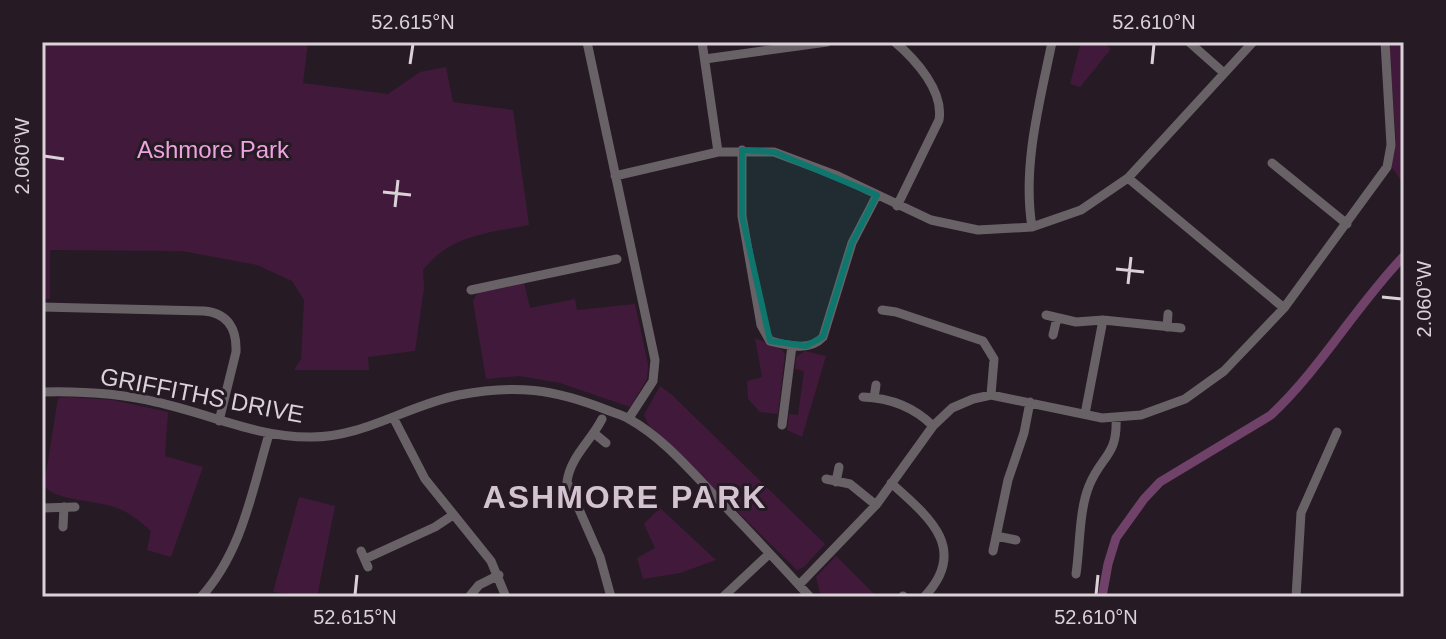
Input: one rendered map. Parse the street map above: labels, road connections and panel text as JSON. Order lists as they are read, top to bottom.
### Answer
{
  "streets": {
    "street": ["GRIFFITHS DRIVE"]
  },
  "districts": ["ASHMORE PARK"],
  "parks": ["Ashmore Park"],
  "coordinates": ["52.615°N", "52.610°N", "2.060°W"]
}
